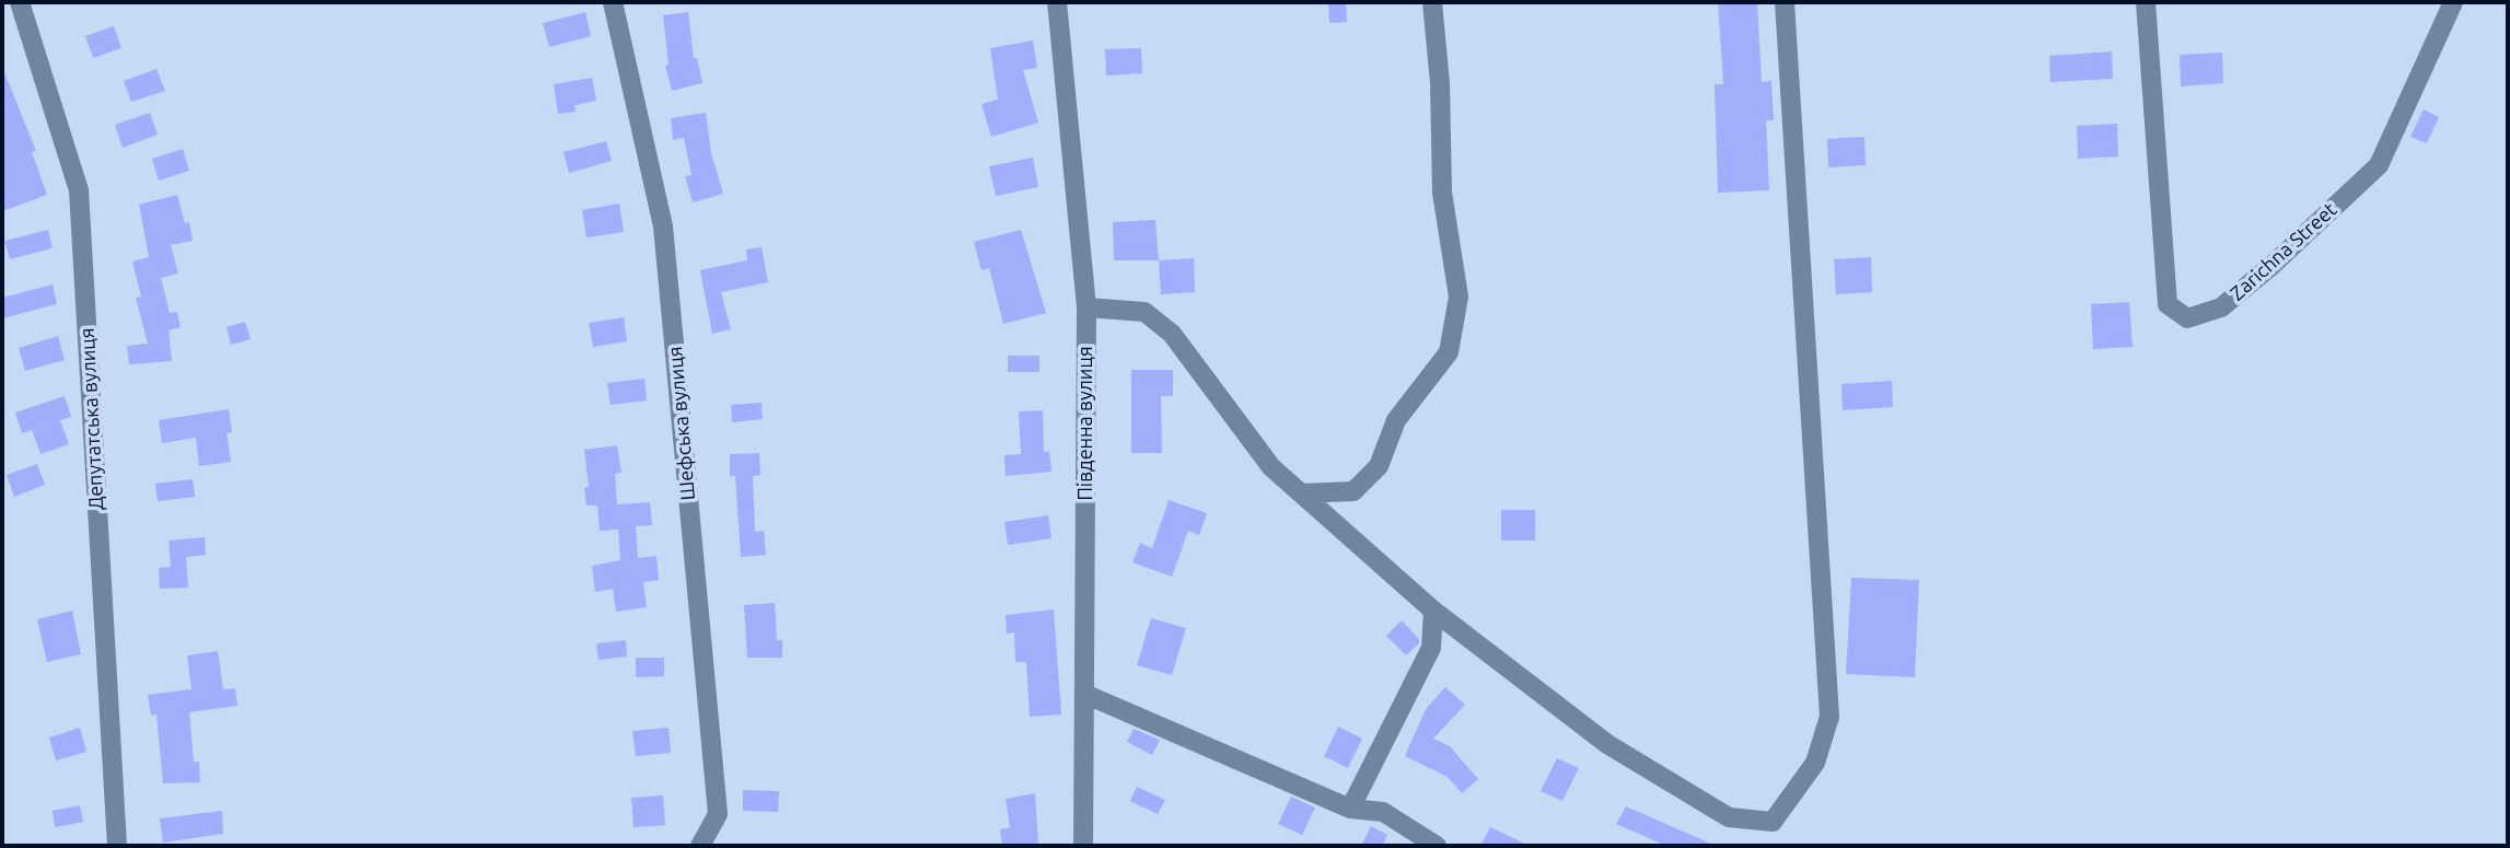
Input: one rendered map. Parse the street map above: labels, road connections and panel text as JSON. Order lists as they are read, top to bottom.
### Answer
{
  "streets": {
    "street": [
      "Zarichna Street",
      "Депутатська вулиця",
      "Шефська вулиця",
      "Південна вулиця"
    ]
  }
}
